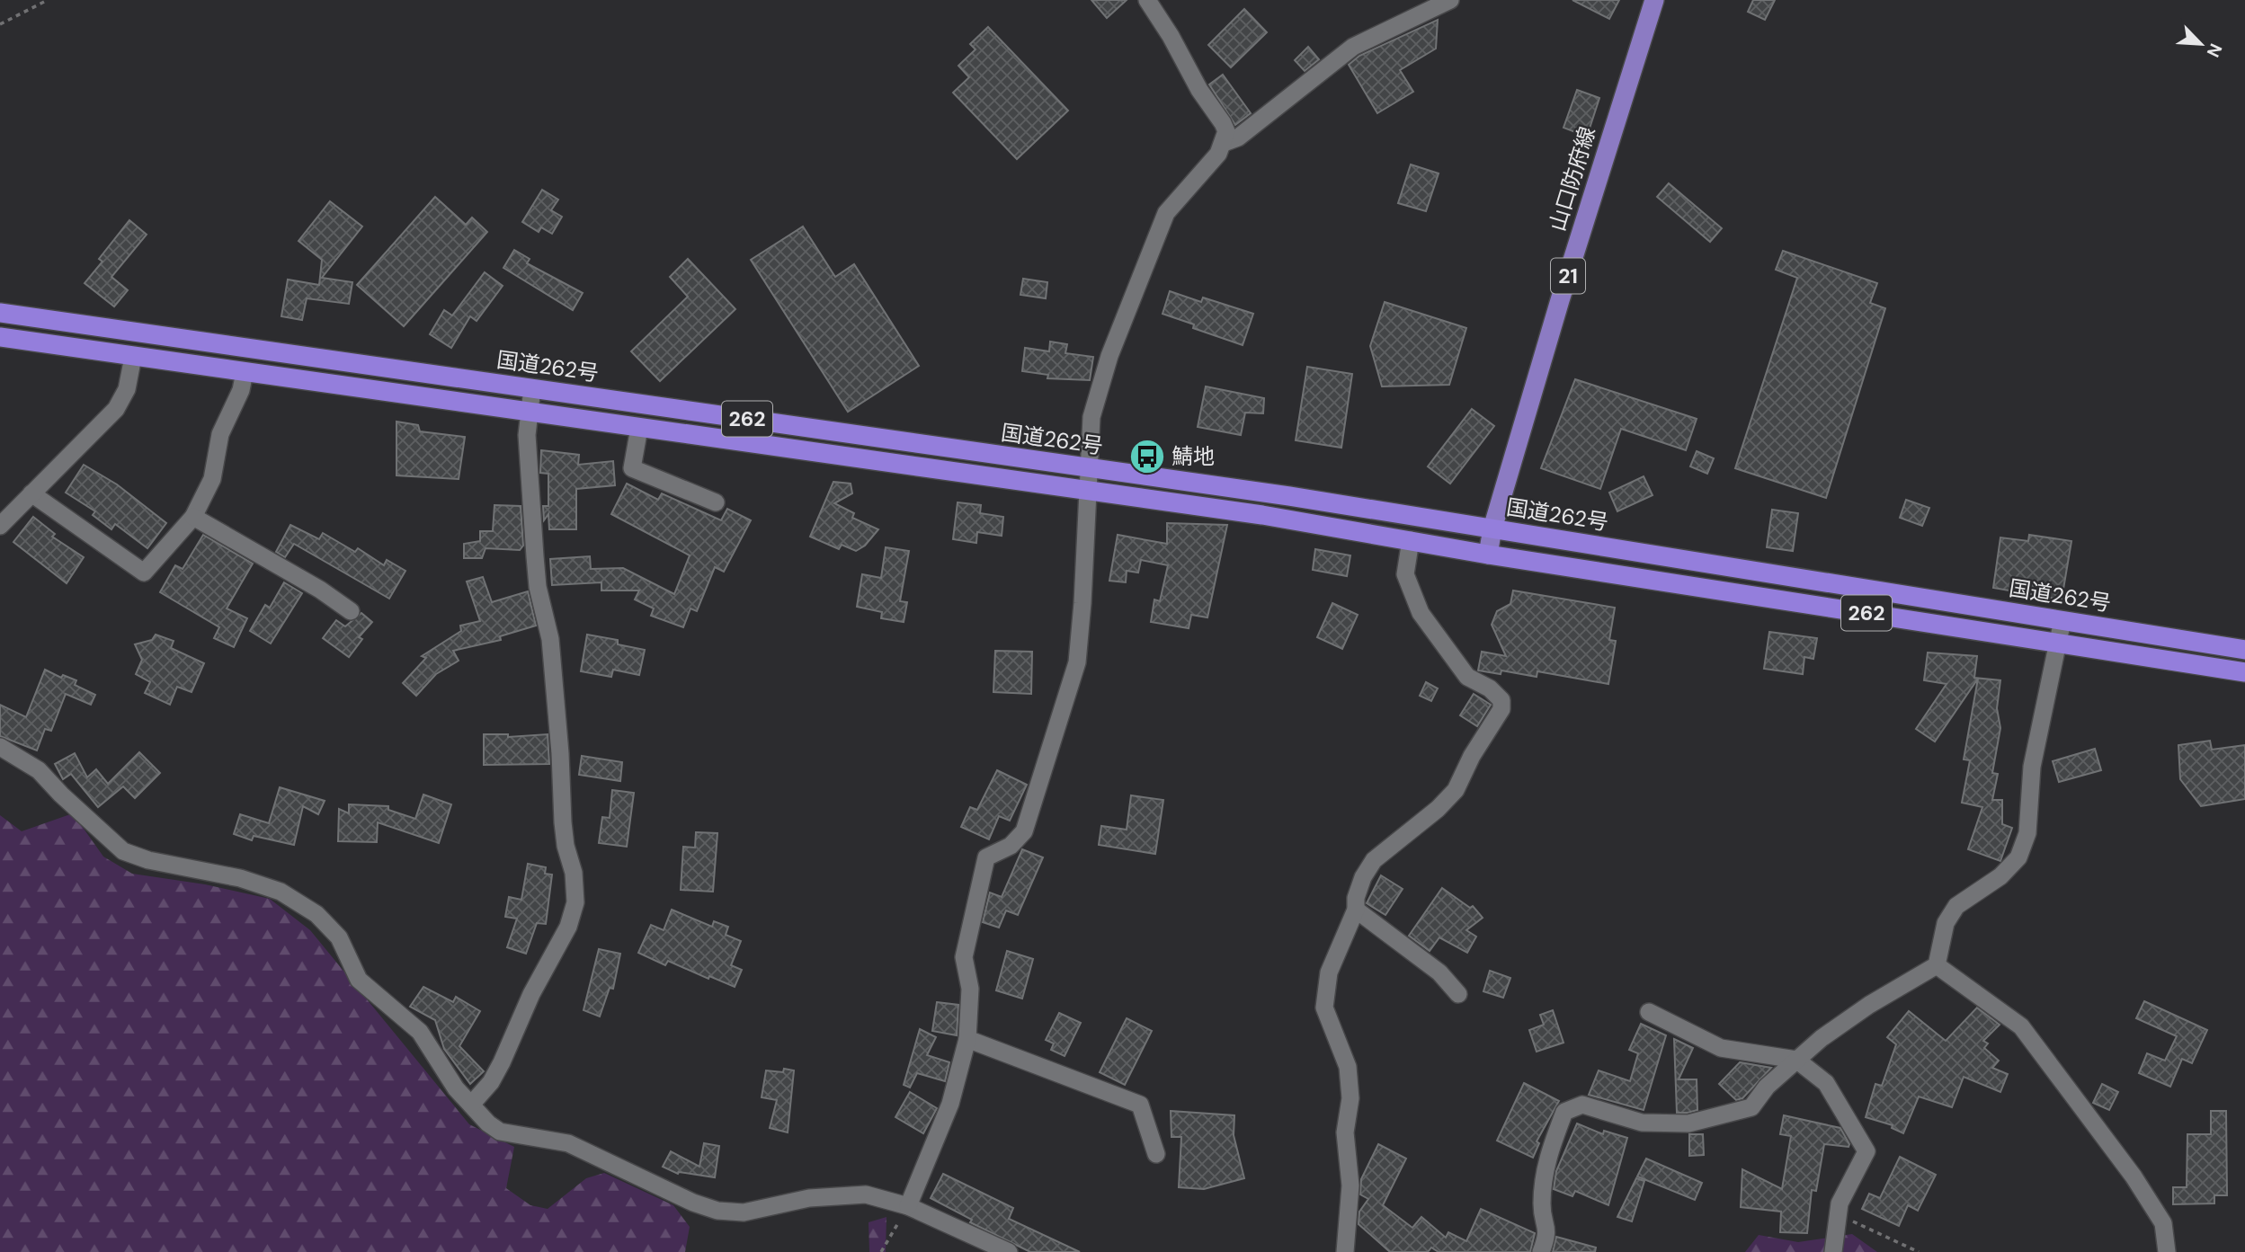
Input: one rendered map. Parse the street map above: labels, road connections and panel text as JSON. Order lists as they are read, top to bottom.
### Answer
{
  "streets": {
    "highway": ["国道262号", "262"],
    "main road": ["山口防府線", "21"]
  },
  "crossings": [
    ["山口防府線", "国道262号"]
  ],
  "places": {
    "bus stop": ["鯖地"]
  },
  "north": "bottom right"
}
